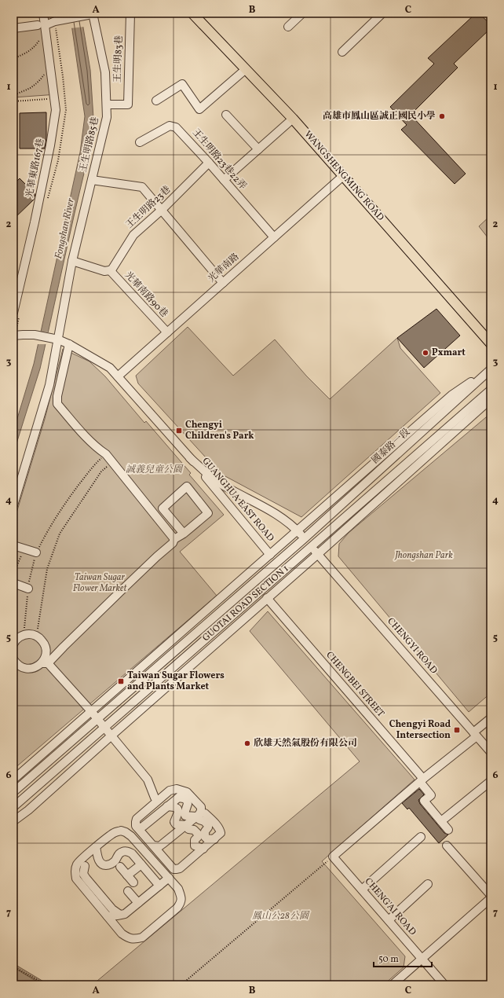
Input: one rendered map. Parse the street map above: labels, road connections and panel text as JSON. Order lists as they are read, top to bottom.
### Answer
{
  "streets": {
    "main road": ["WANGSHENGMING ROAD"],
    "street": [
      "王生明83巷",
      "王生明路85巷",
      "王生明路23巷22弄",
      "光華東路167巷",
      "王生明路23巷",
      "光華南路",
      "光華南路90巷",
      "國泰路一段",
      "GUANGHUA EAST ROAD",
      "GUOTAI ROAD SECTION 1",
      "CHENGYI ROAD",
      "CHENGBEI STREET",
      "CHENG'AI ROAD"
    ]
  },
  "crossings": [
    ["王生明83巷", "王生明路85巷"],
    ["王生明路85巷", "GUANGHUA EAST ROAD"],
    ["王生明路23巷22弄", "王生明路23巷"],
    ["王生明路23巷22弄", "光華南路"],
    ["WANGSHENGMING ROAD", "光華南路"],
    ["王生明路23巷", "光華南路90巷"],
    ["光華南路", "光華南路90巷"],
    ["光華南路", "GUANGHUA EAST ROAD"],
    ["國泰路一段", "GUANGHUA EAST ROAD"],
    ["國泰路一段", "GUOTAI ROAD SECTION 1"],
    ["GUANGHUA EAST ROAD", "GUOTAI ROAD SECTION 1"],
    ["GUANGHUA EAST ROAD", "CHENGYI ROAD"],
    ["GUOTAI ROAD SECTION 1", "CHENGYI ROAD"],
    ["GUOTAI ROAD SECTION 1", "CHENGBEI STREET"]
  ],
  "water": ["Fongshan River"],
  "parks": [
    "誠義兒童公園",
    "Jhongshan Park",
    "Taiwan Sugar Flower Market",
    "鳳山公28公園"
  ],
  "places": {
    "other": ["高雄市鳳山區誠正國民小學", "Pxmart", "欣雄天然氣股份有限公司"],
    "transit": ["Chengyi Children's Park", "Taiwan Sugar Flowers and Plants Market", "Chengyi Road Intersection"]
  },
  "scale_bar": "50 m",
  "grid": {
    "columns": ["A", "B", "C"],
    "rows": [
      "1",
      "2",
      "3",
      "4",
      "5",
      "6",
      "7"
    ]
  }
}
